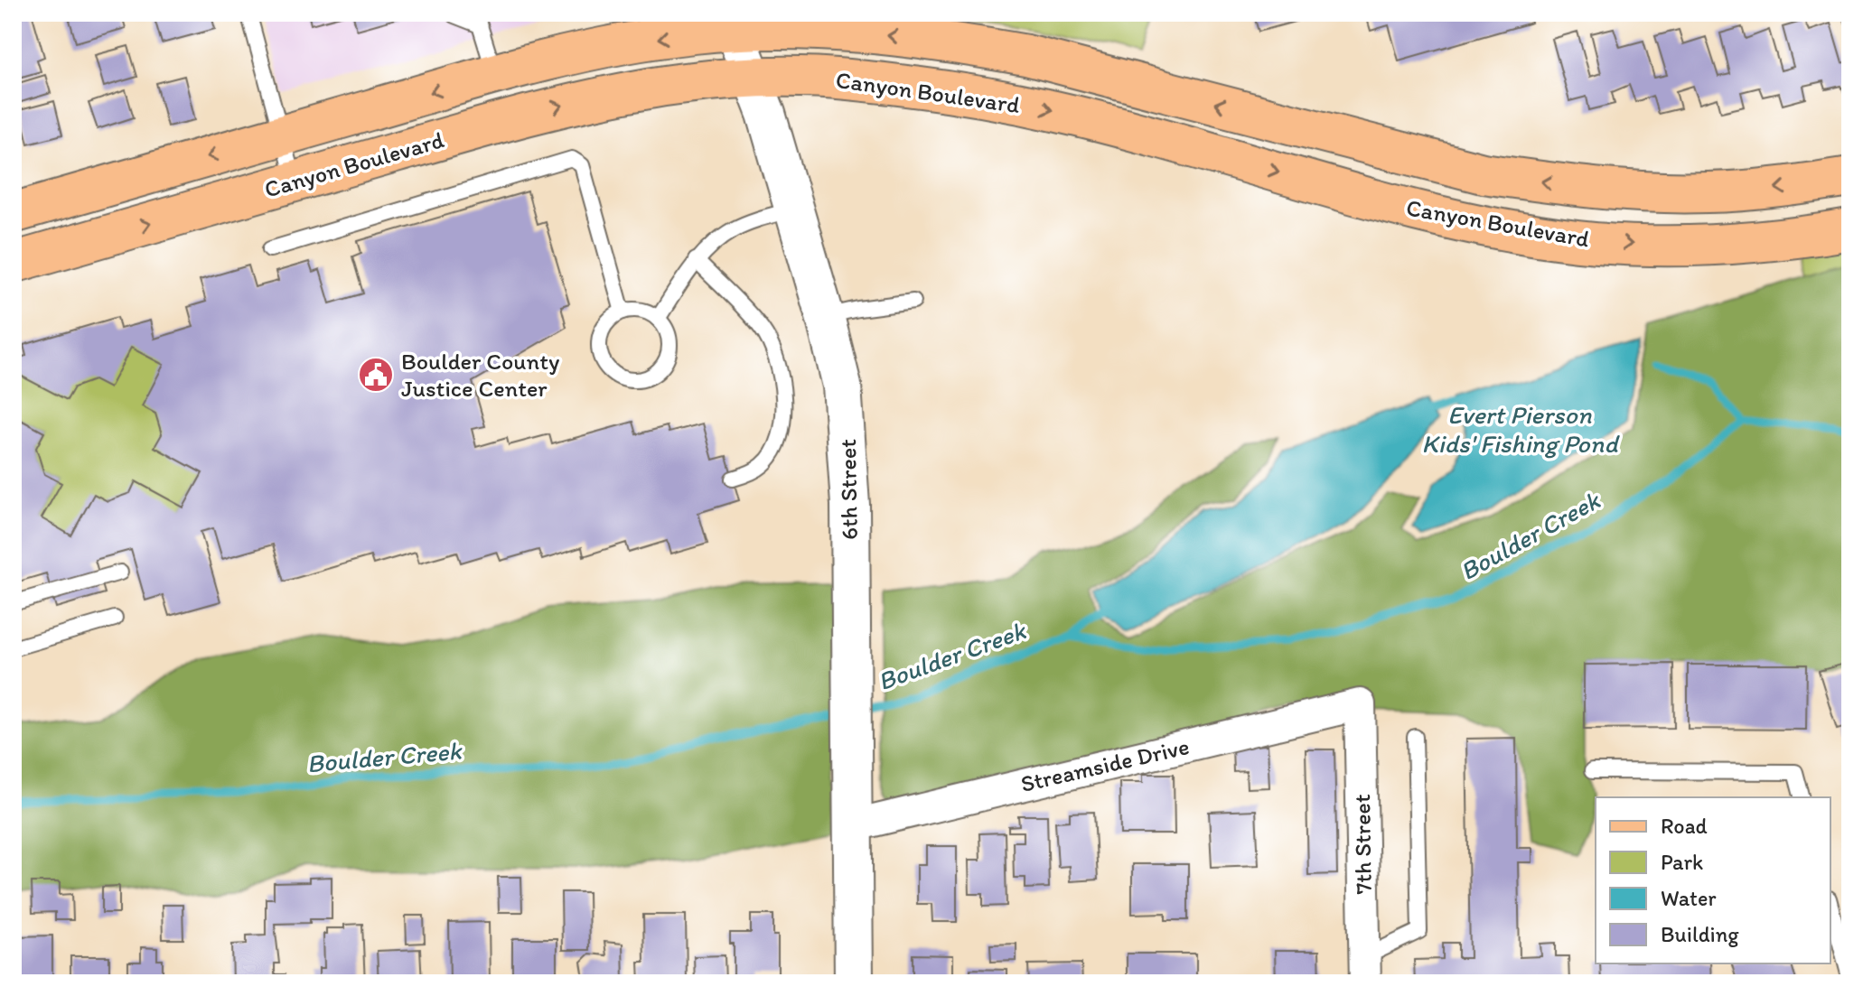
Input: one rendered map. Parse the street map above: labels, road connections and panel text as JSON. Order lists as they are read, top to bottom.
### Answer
{
  "streets": {
    "main road": ["Canyon Boulevard"],
    "street": ["6th Street", "Streamside Drive", "7th Street"]
  },
  "crossings": [
    ["Canyon Boulevard", "6th Street"],
    ["6th Street", "Streamside Drive"],
    ["Streamside Drive", "7th Street"]
  ],
  "water": ["Evert Pierson Kids' Fishing Pond", "Boulder Creek"],
  "places": {
    "public building": ["Boulder County Justice Center"]
  },
  "legend": [
    "Road",
    "Park",
    "Water",
    "Building"
  ]
}
